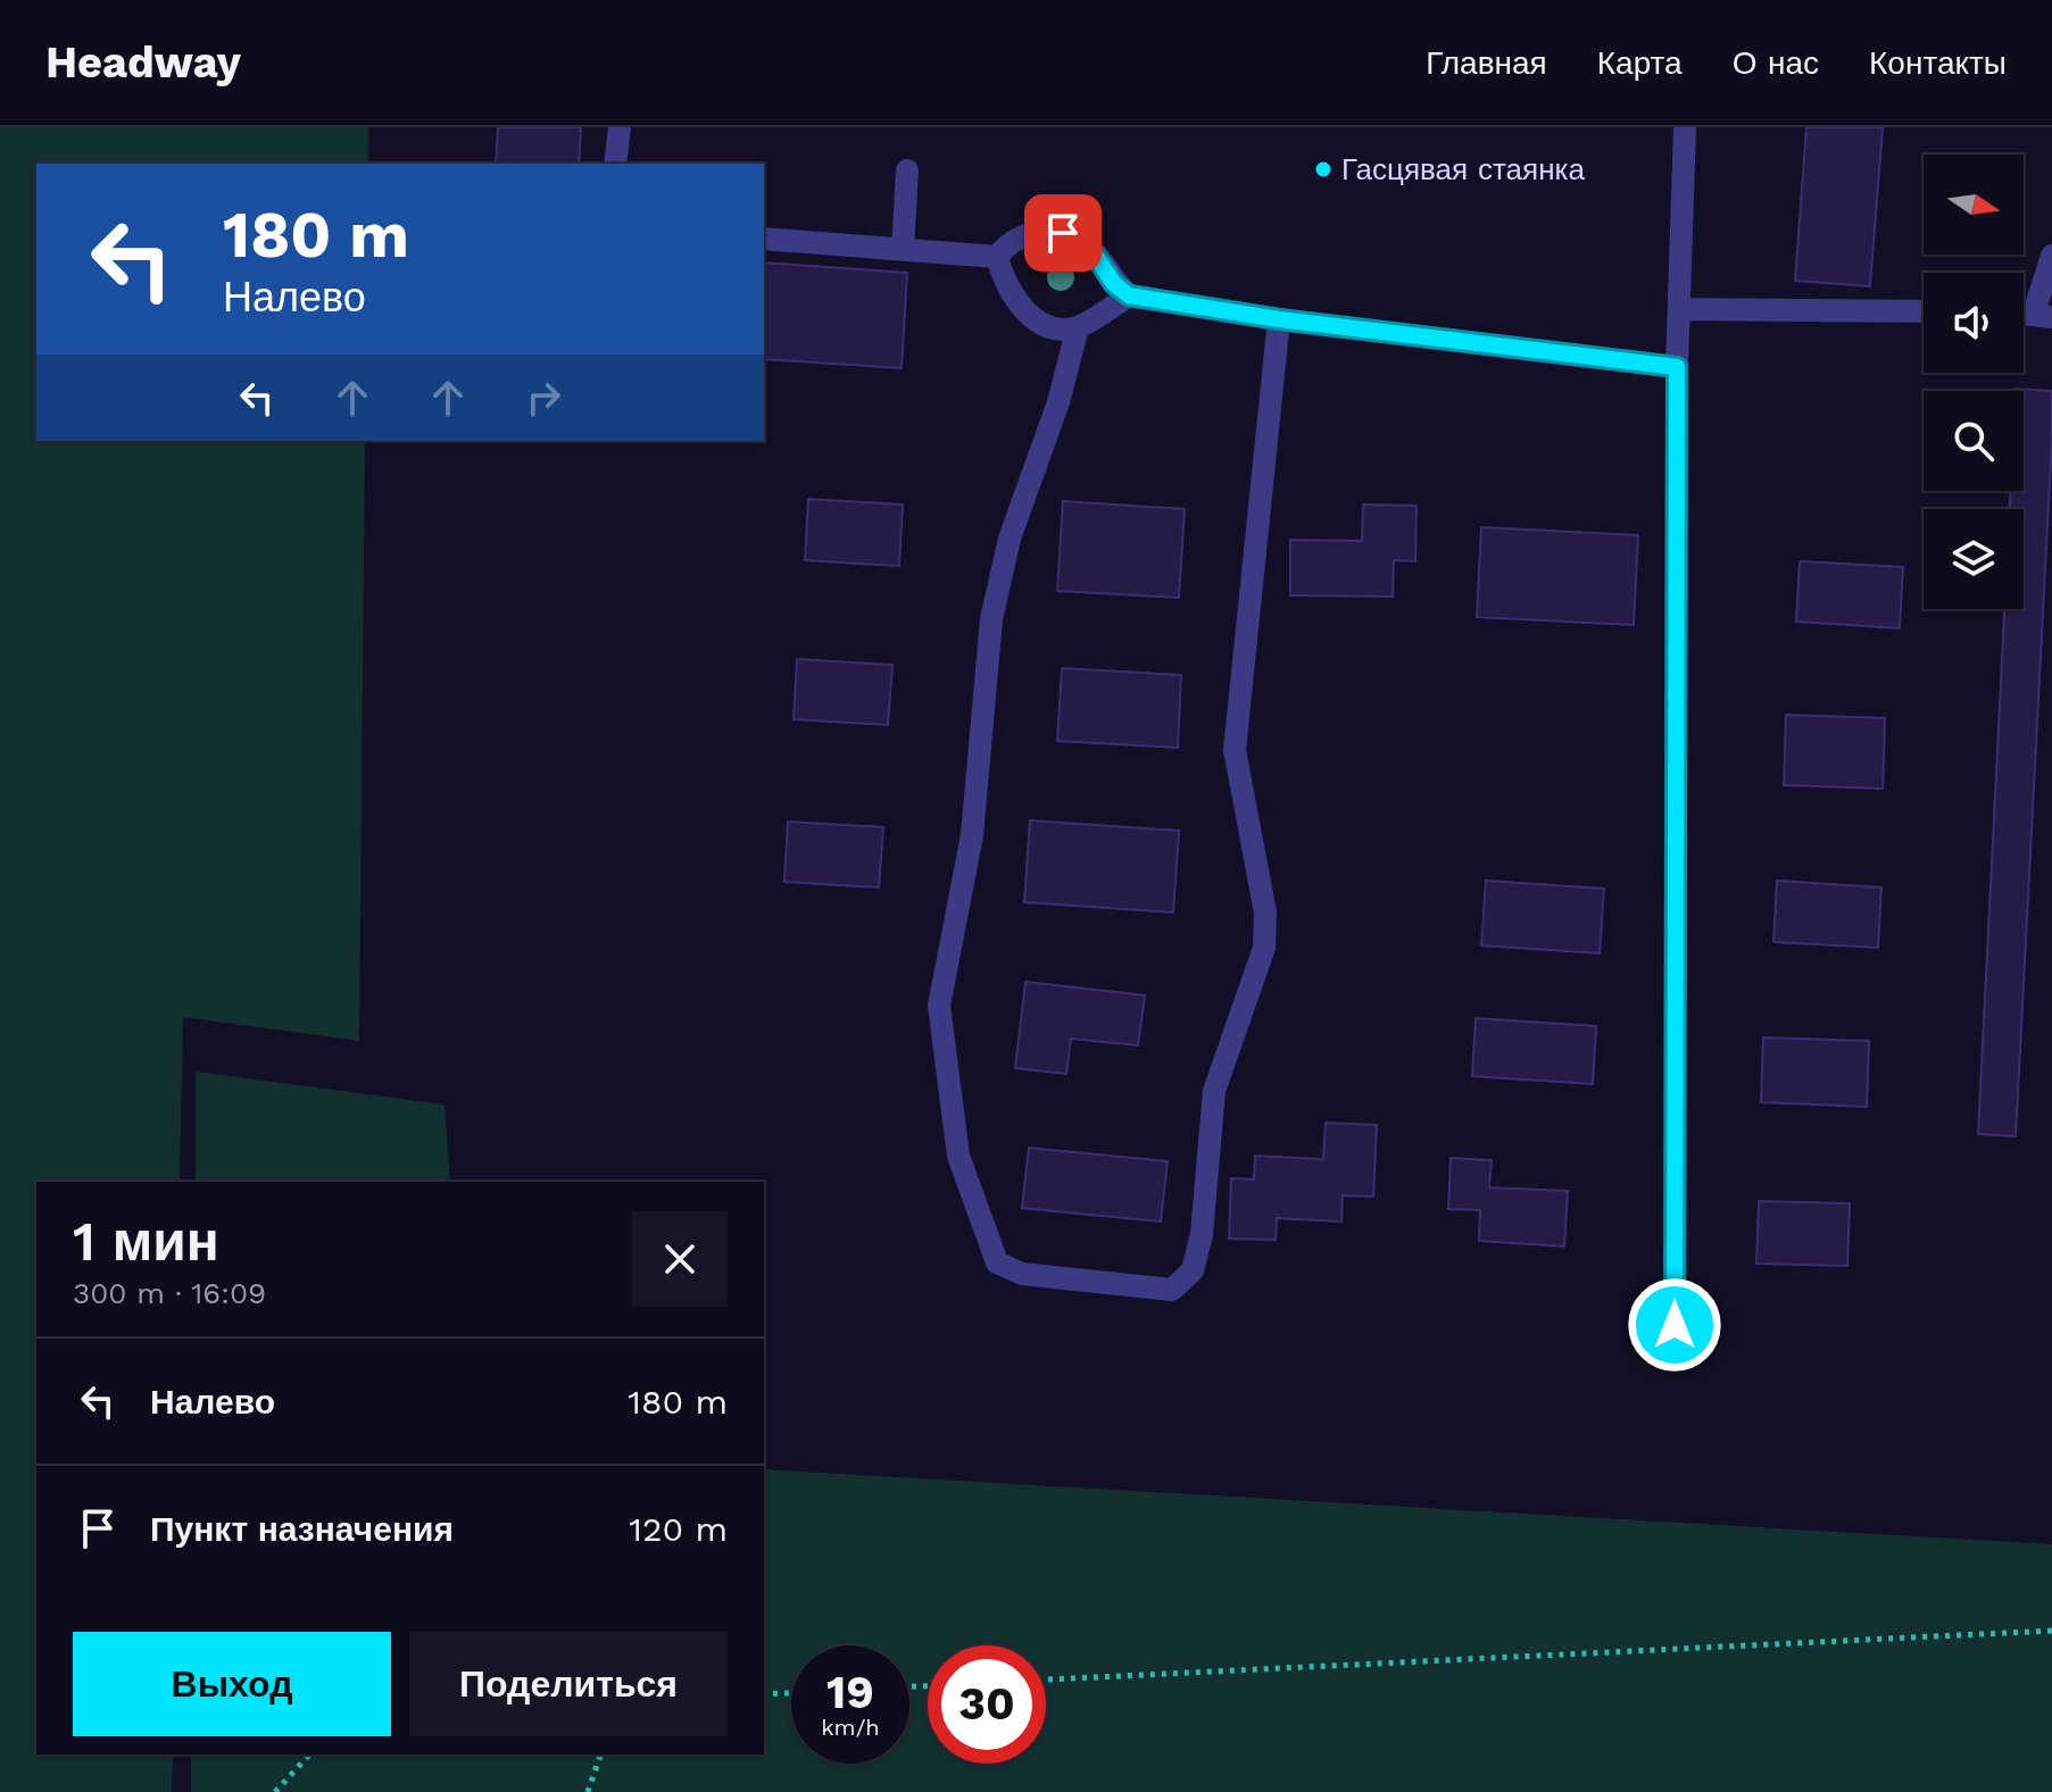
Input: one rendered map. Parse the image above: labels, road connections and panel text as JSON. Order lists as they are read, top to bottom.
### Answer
{
  "places": ["Гасцявая стаянка"],
  "north": "right",
  "page": {
    "header": "Headway",
    "nav": [
      "Главная",
      "Карта",
      "О нас",
      "Контакты"
    ],
    "turn": ["180 m", "Налево"],
    "heading": ["1 мин", "300 m · 16:09"],
    "list": [
      {
        "name": "Налево",
        "value": "180 m"
      },
      {
        "name": "Пункт назначения",
        "value": "120 m"
      }
    ],
    "buttons": ["Выход", "Поделиться"],
    "speed": "19 km/h",
    "limit": "30"
  }
}
